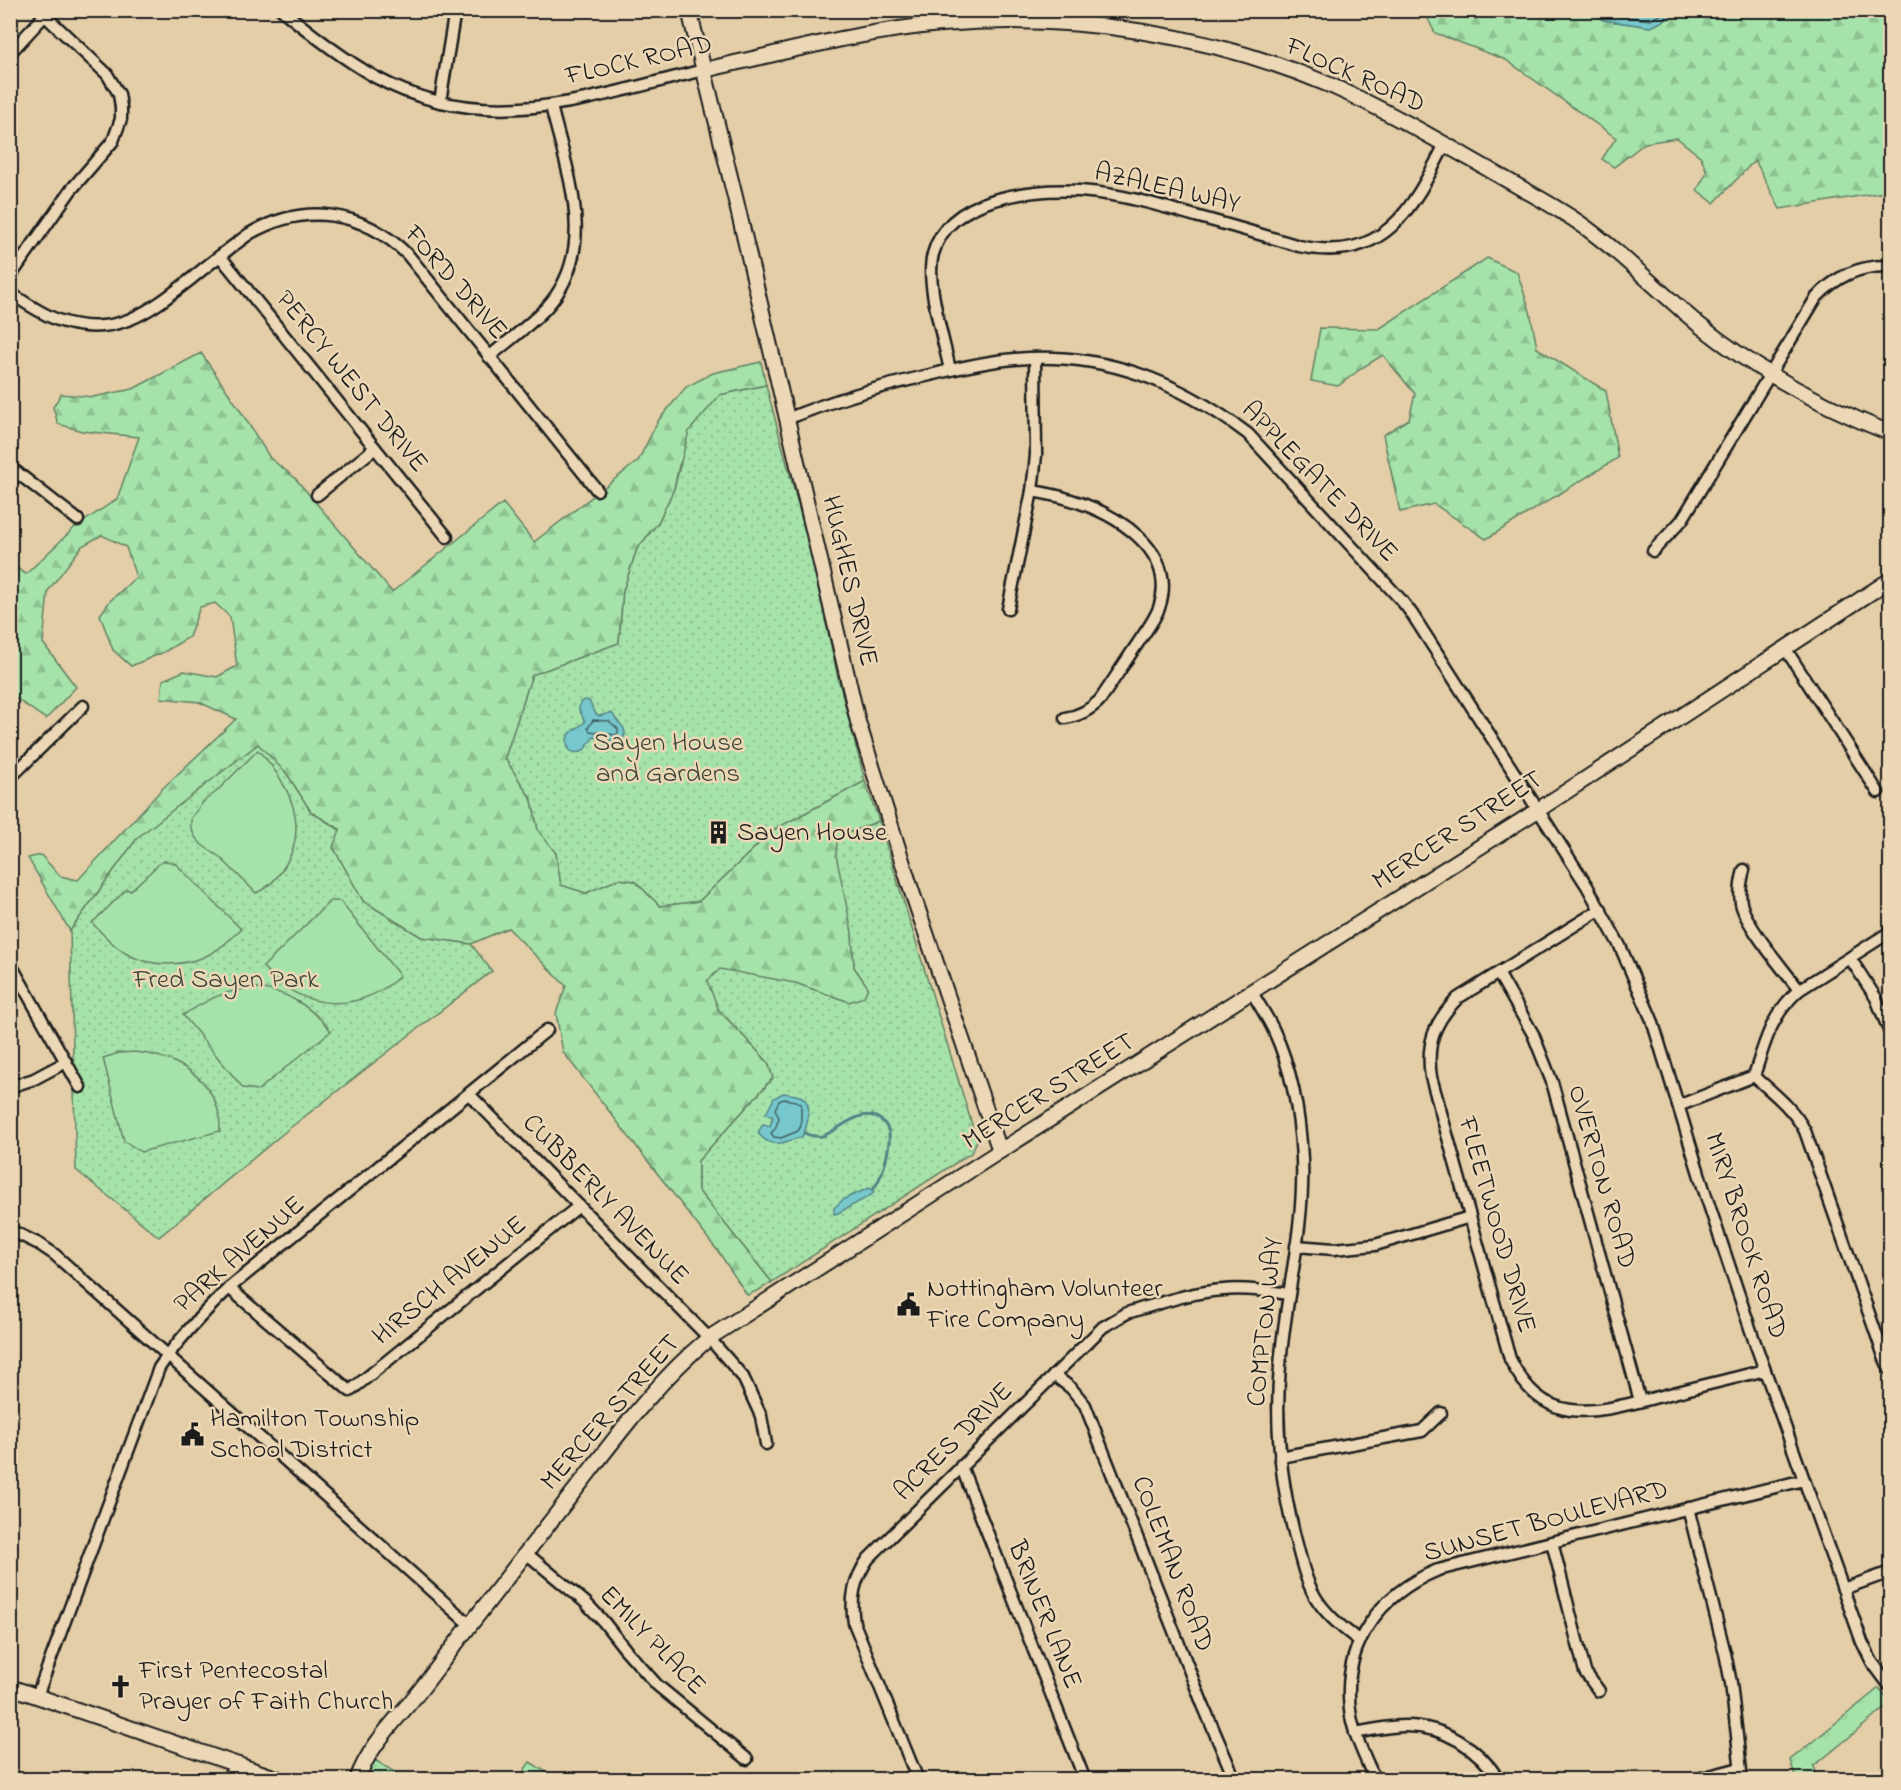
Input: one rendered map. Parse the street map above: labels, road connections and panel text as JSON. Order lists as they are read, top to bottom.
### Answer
{
  "streets": {
    "street": [
      "FLOCK ROAD",
      "AZALEA WAY",
      "FORD DRIVE",
      "PERCY WEST DRIVE",
      "APPLEGATE DRIVE",
      "HUGHES DRIVE",
      "MERCER STREET",
      "OVERTON ROAD",
      "CUBBERLY AVENUE",
      "FLEETWOOD DRIVE",
      "MIRY BROOK ROAD",
      "PARK AVENUE",
      "HIRSCH AVENUE",
      "COMPTON WAY",
      "ACRES DRIVE",
      "SUNSET BOULEVARD",
      "COLEMAN ROAD",
      "BRINER LANE",
      "EMILY PLACE"
    ]
  },
  "crossings": [
    ["FLOCK ROAD", "AZALEA WAY"],
    ["FLOCK ROAD", "HUGHES DRIVE"],
    ["AZALEA WAY", "APPLEGATE DRIVE"],
    ["FORD DRIVE", "PERCY WEST DRIVE"],
    ["APPLEGATE DRIVE", "HUGHES DRIVE"],
    ["APPLEGATE DRIVE", "MERCER STREET"],
    ["APPLEGATE DRIVE", "MIRY BROOK ROAD"],
    ["HUGHES DRIVE", "MERCER STREET"],
    ["MERCER STREET", "CUBBERLY AVENUE"],
    ["MERCER STREET", "MIRY BROOK ROAD"],
    ["MERCER STREET", "COMPTON WAY"],
    ["MERCER STREET", "EMILY PLACE"],
    ["OVERTON ROAD", "FLEETWOOD DRIVE"],
    ["CUBBERLY AVENUE", "PARK AVENUE"],
    ["CUBBERLY AVENUE", "HIRSCH AVENUE"],
    ["FLEETWOOD DRIVE", "MIRY BROOK ROAD"],
    ["MIRY BROOK ROAD", "SUNSET BOULEVARD"],
    ["PARK AVENUE", "HIRSCH AVENUE"],
    ["COMPTON WAY", "ACRES DRIVE"],
    ["COMPTON WAY", "SUNSET BOULEVARD"],
    ["ACRES DRIVE", "COLEMAN ROAD"],
    ["ACRES DRIVE", "BRINER LANE"]
  ],
  "parks": ["Sayen House and Gardens", "Fred Sayen Park"],
  "places": {
    "building": ["Sayen House"],
    "public building": ["Nottingham Volunteer Fire Company", "Hamilton Township School District"],
    "church": ["First Pentecostal Prayer of Faith Church"]
  }
}
